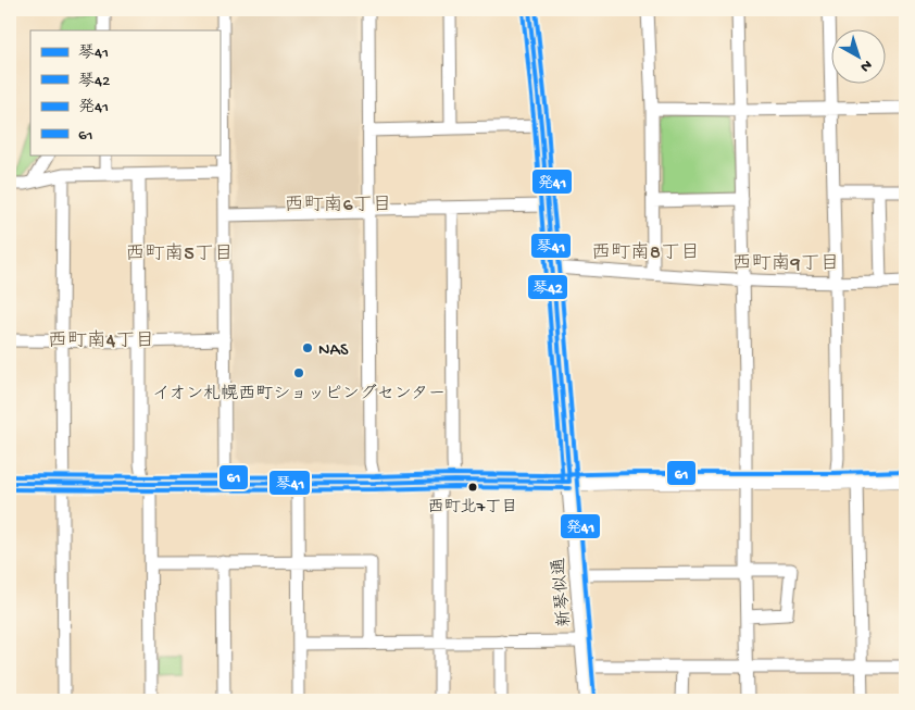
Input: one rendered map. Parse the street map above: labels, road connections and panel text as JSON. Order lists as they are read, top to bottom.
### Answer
{
  "streets": {
    "street": ["新琴似通"]
  },
  "districts": [
    "西町南6丁目",
    "西町南8丁目",
    "西町南5丁目",
    "西町南9丁目",
    "西町南4丁目"
  ],
  "places": ["NAS", "イオン札幌西町ショッピングセンター", "西町北7丁目"],
  "lines": [
    "transit line 琴41",
    "transit line 発41",
    "transit line 琴42",
    "transit line 61"
  ],
  "legend": [
    "琴41",
    "琴42",
    "発41",
    "61"
  ],
  "north": "bottom right"
}
